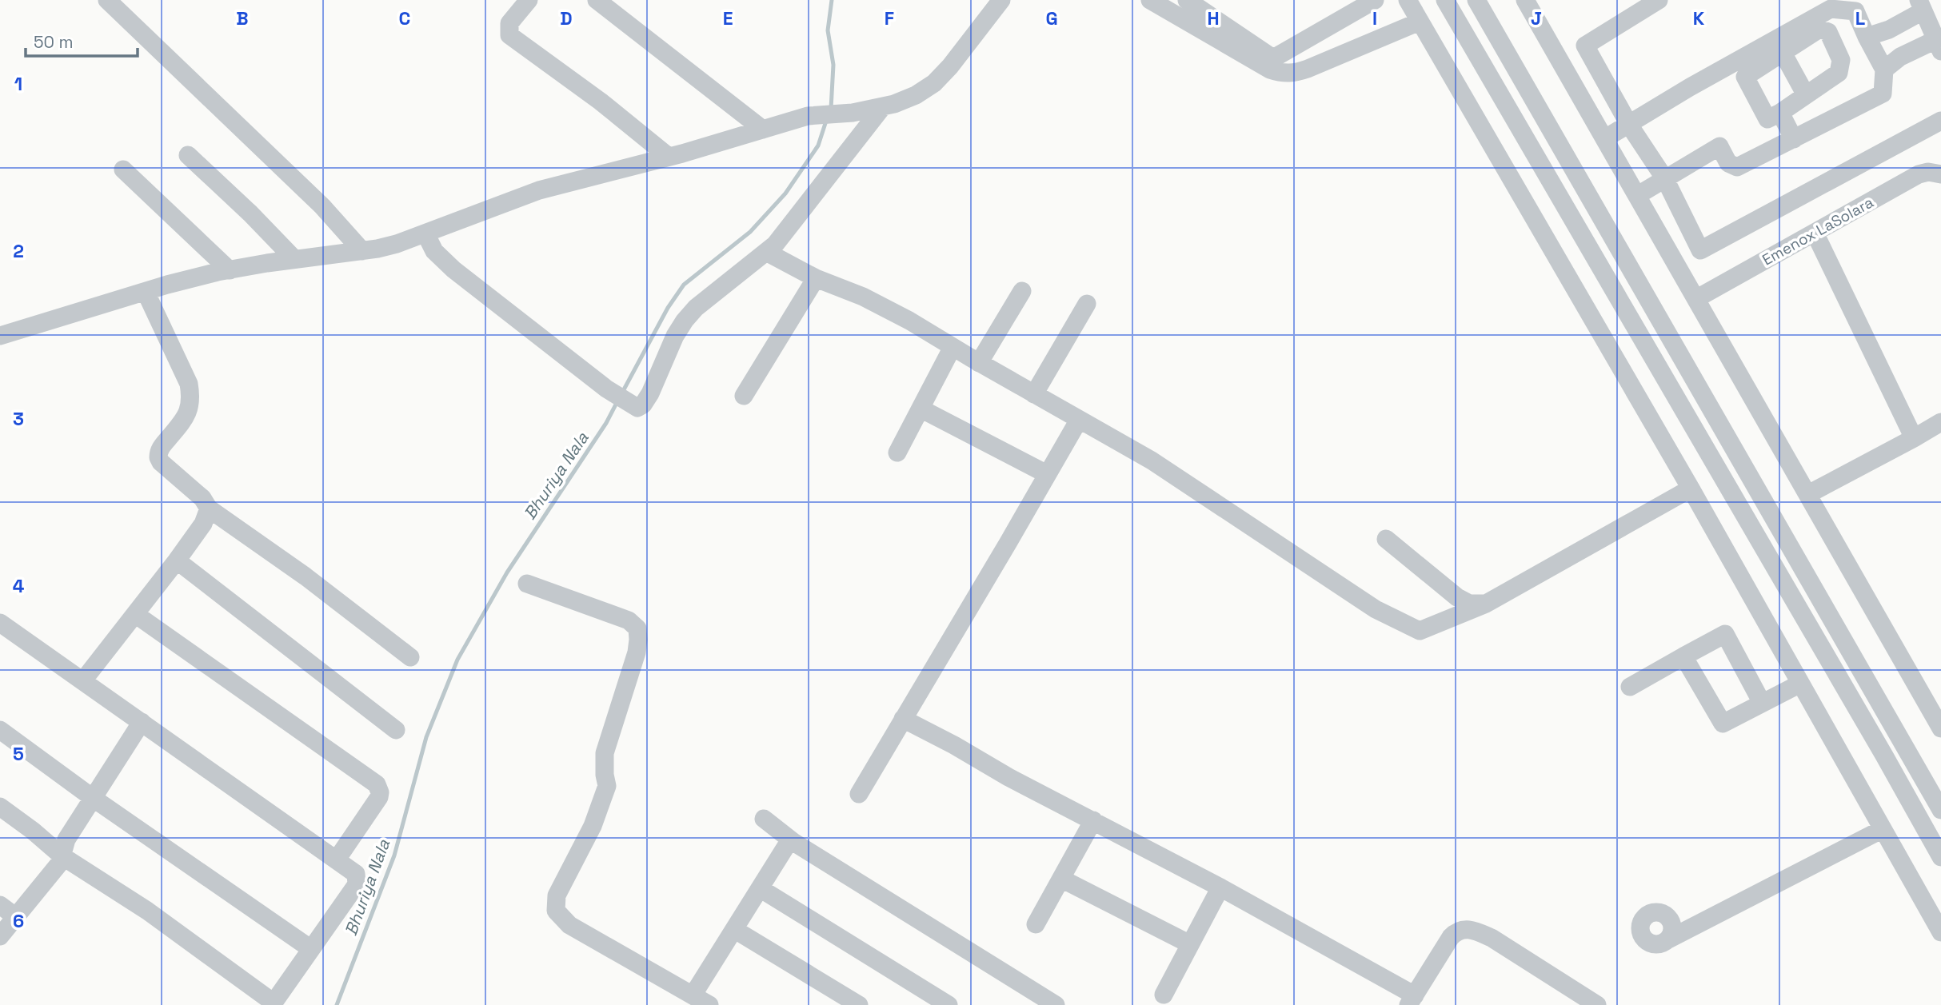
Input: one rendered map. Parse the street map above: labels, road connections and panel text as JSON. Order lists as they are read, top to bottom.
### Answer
{
  "streets": {
    "street": ["Emenox LaSolara"]
  },
  "water": ["Bhuriya Nala"],
  "scale_bar": "50 m",
  "grid": {
    "columns": [
      "B",
      "C",
      "D",
      "E",
      "F",
      "G",
      "H",
      "I",
      "J",
      "K",
      "L"
    ],
    "rows": [
      "1",
      "2",
      "3",
      "4",
      "5",
      "6"
    ]
  }
}
